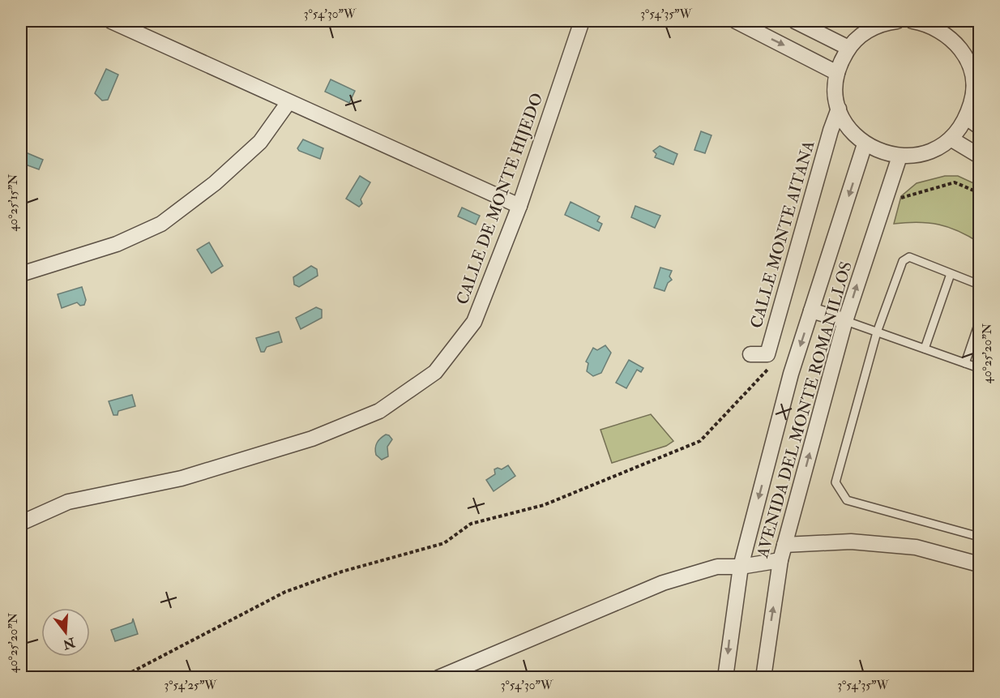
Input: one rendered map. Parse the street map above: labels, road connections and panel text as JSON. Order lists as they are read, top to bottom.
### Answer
{
  "streets": {
    "street": ["CALLE DE MONTE HIJEDO", "CALLE MONTE AITANA", "AVENIDA DEL MONTE ROMANILLOS"]
  },
  "north": "bottom",
  "coordinates": [
    "3°54'30\"W",
    "3°54'35\"W",
    "40°25'15\"N",
    "40°25'20\"N",
    "3°54'25\"W"
  ]
}
